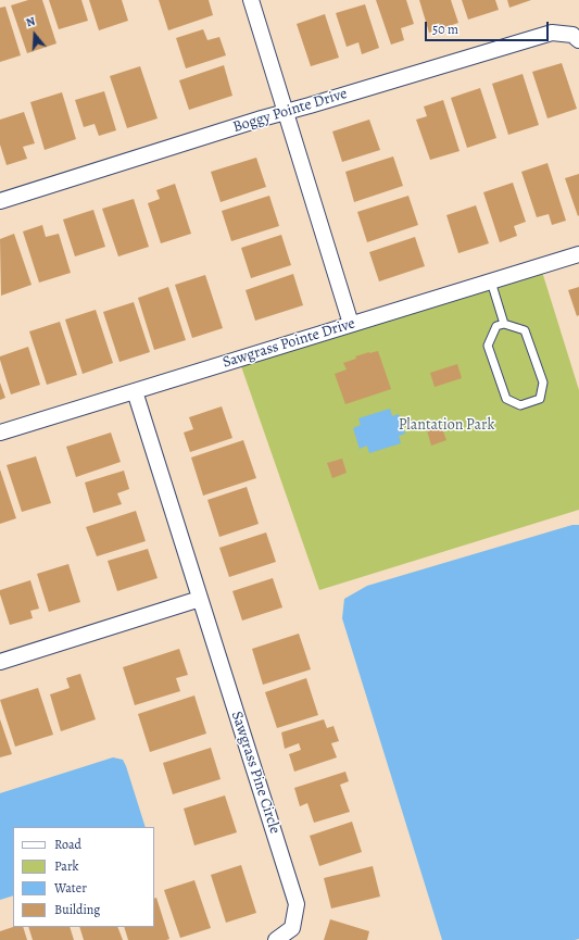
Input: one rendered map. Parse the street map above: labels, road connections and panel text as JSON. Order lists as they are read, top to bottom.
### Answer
{
  "streets": {
    "street": ["Boggy Pointe Drive", "Sawgrass Pointe Drive", "Sawgrass Pine Circle"]
  },
  "crossings": [
    ["Sawgrass Pointe Drive", "Sawgrass Pine Circle"]
  ],
  "parks": ["Plantation Park"],
  "legend": [
    "Road",
    "Park",
    "Water",
    "Building"
  ],
  "scale_bar": "50 m",
  "north": "top"
}
